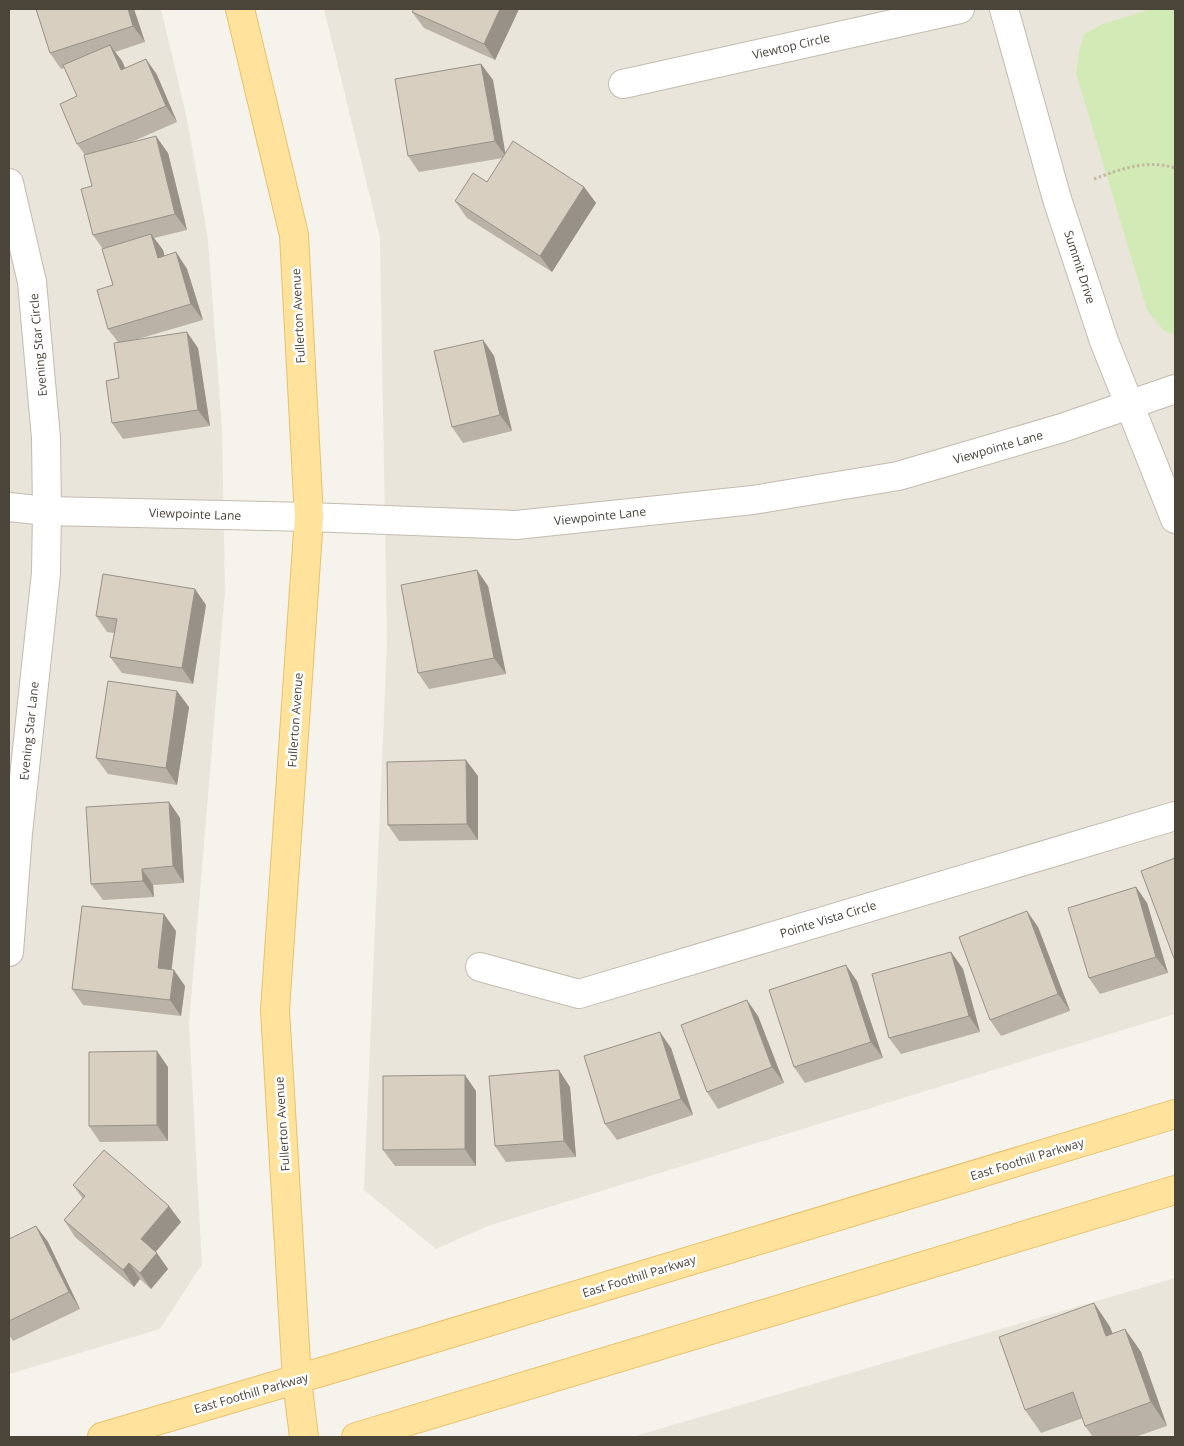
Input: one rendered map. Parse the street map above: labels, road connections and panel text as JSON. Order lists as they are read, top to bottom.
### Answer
{
  "streets": {
    "main road": ["Fullerton Avenue", "East Foothill Parkway"],
    "street": [
      "Viewtop Circle",
      "Summit Drive",
      "Evening Star Circle",
      "Viewpointe Lane",
      "Evening Star Lane",
      "Pointe Vista Circle"
    ]
  },
  "crossings": [
    ["Summit Drive", "Viewpointe Lane"],
    ["Fullerton Avenue", "Viewpointe Lane"],
    ["Fullerton Avenue", "East Foothill Parkway"],
    ["Evening Star Circle", "Viewpointe Lane"],
    ["Evening Star Circle", "Evening Star Lane"],
    ["Viewpointe Lane", "Evening Star Lane"]
  ]
}
